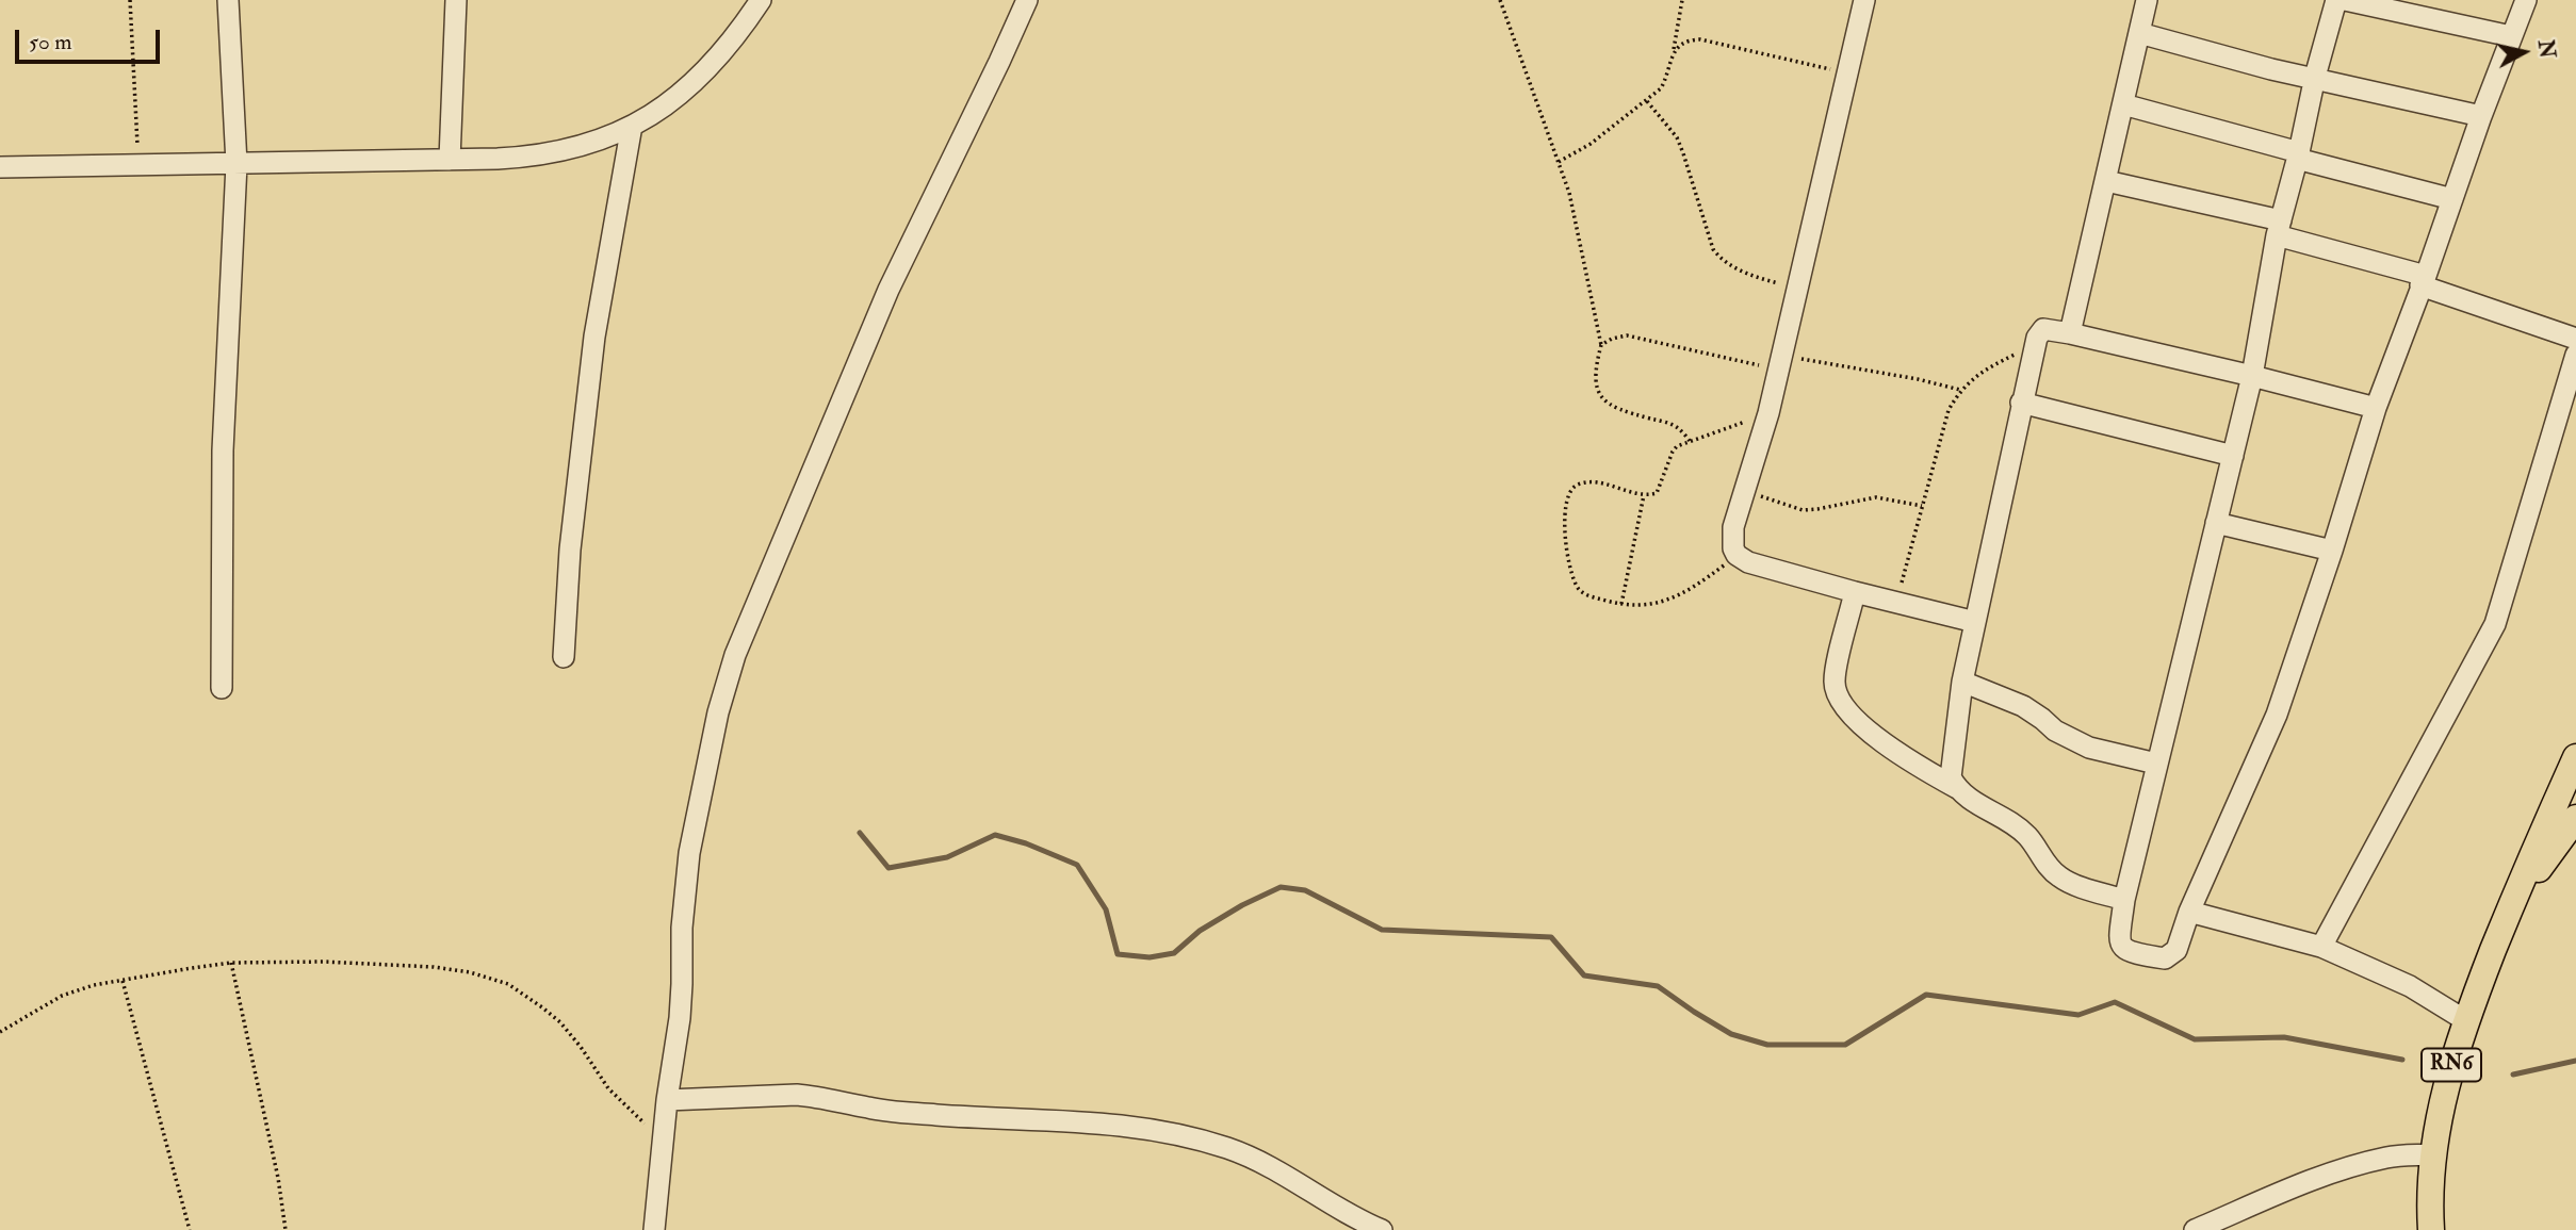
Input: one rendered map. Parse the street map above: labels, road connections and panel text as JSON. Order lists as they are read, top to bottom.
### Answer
{
  "streets": {
    "main road": ["RN6"]
  },
  "scale_bar": "50 m",
  "north": "right"
}
